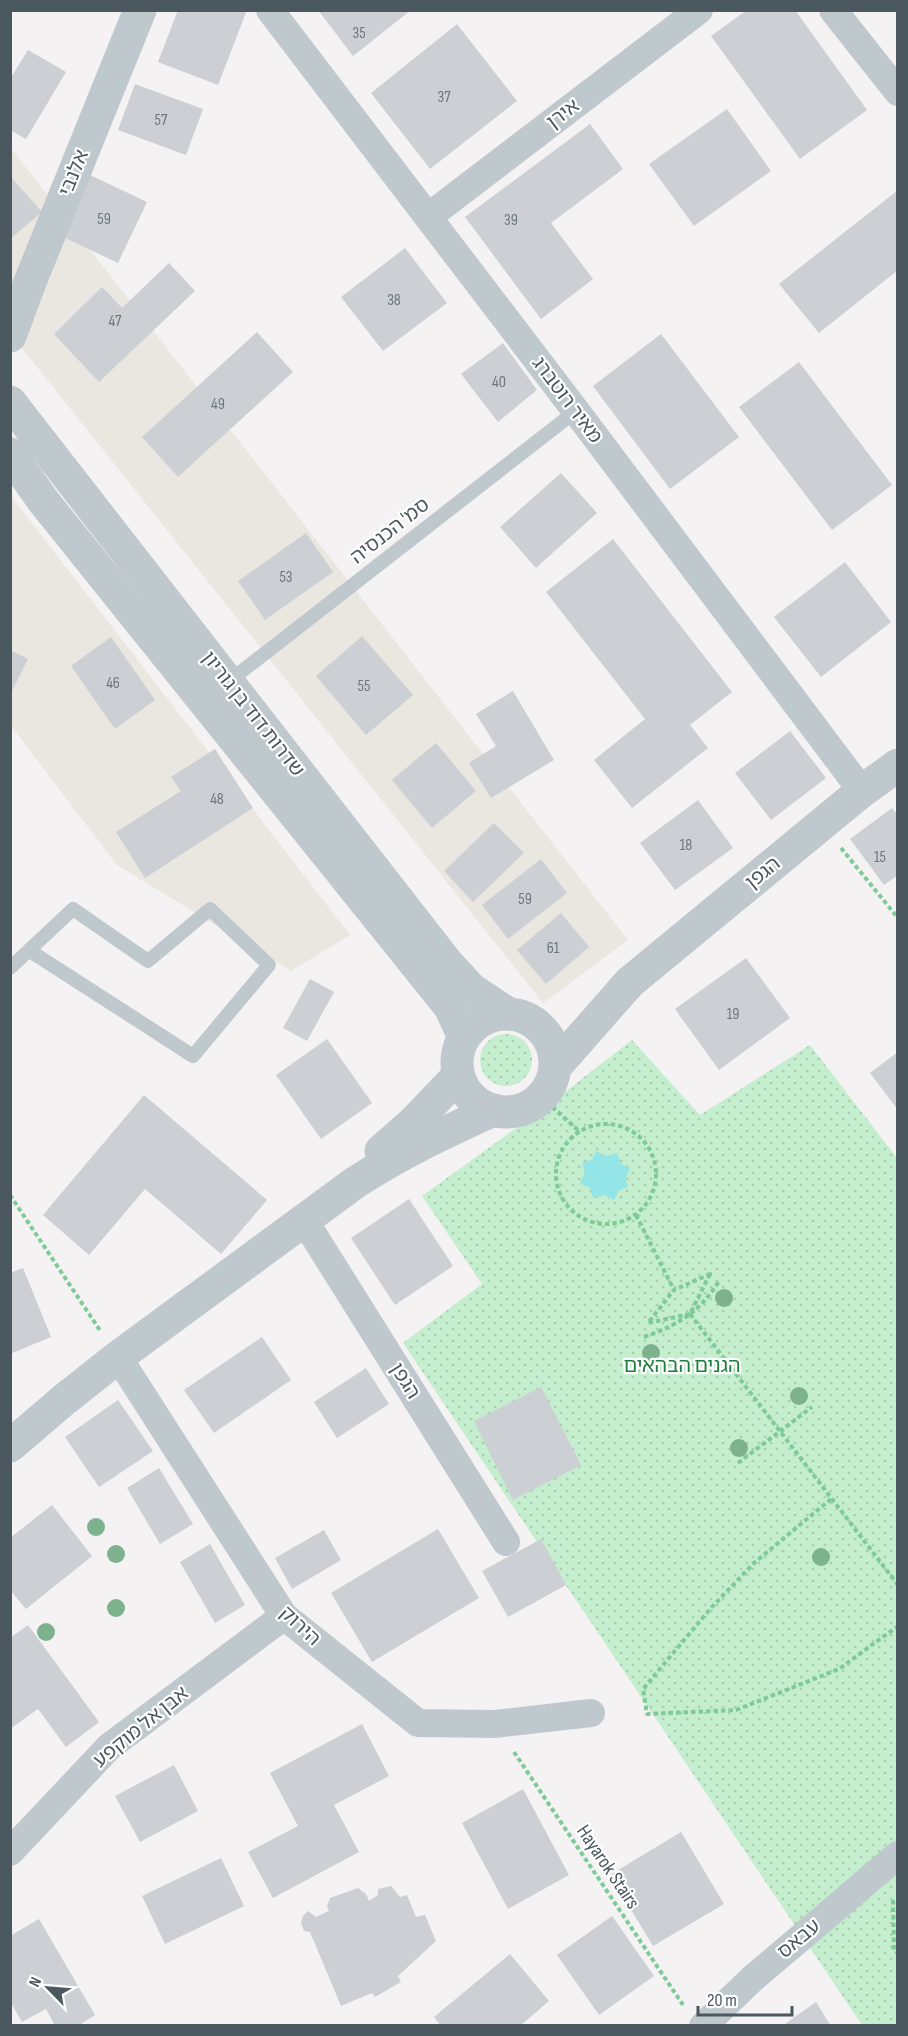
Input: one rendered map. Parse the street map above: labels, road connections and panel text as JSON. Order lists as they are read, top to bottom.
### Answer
{
  "streets": {
    "street": [
      "אירן",
      "אלנבי",
      "מאיר רוטברג",
      "שדרות דוד בן גוריון",
      "הגפן",
      "הירוק",
      "אבן אל מוקפע",
      "עבאס"
    ],
    "lane": ["סמ' הכנסיה"],
    "path": ["Hayarok Stairs"]
  },
  "crossings": [
    ["אירן", "מאיר רוטברג"],
    ["מאיר רוטברג", "סמ' הכנסיה"],
    ["מאיר רוטברג", "הגפן"],
    ["סמ' הכנסיה", "שדרות דוד בן גוריון"],
    ["שדרות דוד בן גוריון", "הגפן"],
    ["הירוק", "אבן אל מוקפע"],
    ["הירוק", "Hayarok Stairs"],
    ["Hayarok Stairs", "עבאס"]
  ],
  "parks": ["הגנים הבהאים"],
  "house_numbers": [
    "35",
    "37",
    "57",
    "59",
    "39",
    "38",
    "47",
    "40",
    "49",
    "53",
    "46",
    "55",
    "48",
    "18",
    "15",
    "59",
    "61",
    "19"
  ],
  "scale_bar": "20 m",
  "north": "top left"
}
